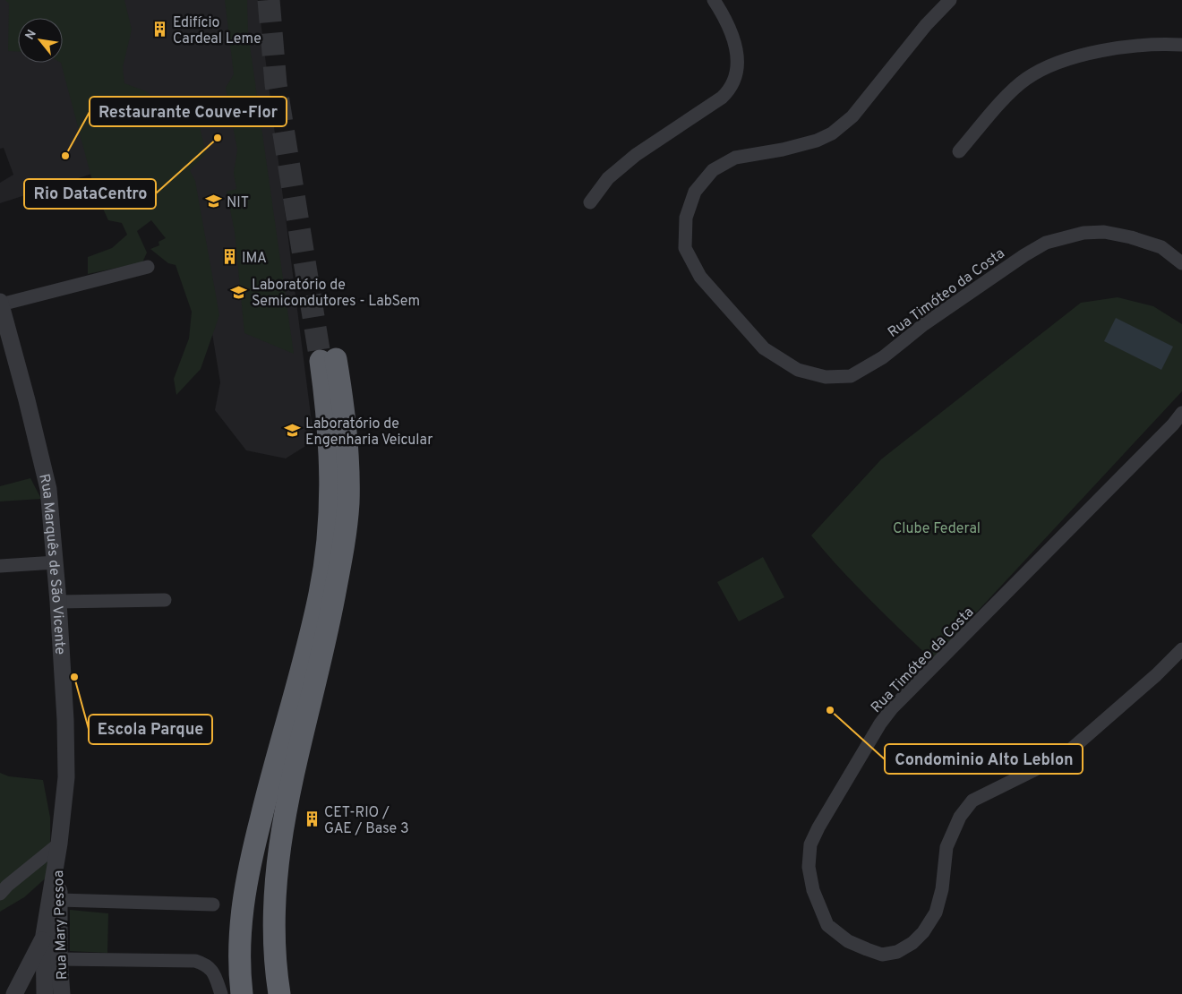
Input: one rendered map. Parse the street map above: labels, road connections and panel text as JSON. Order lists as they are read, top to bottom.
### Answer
{
  "streets": {
    "street": ["Rua Timóteo da Costa", "Rua Marquês de São Vicente", "Rua Mary Pessoa"]
  },
  "crossings": [
    ["Rua Marquês de São Vicente", "Rua Mary Pessoa"]
  ],
  "parks": ["Clube Federal"],
  "places": {
    "building": ["Edifício Cardeal Leme", "IMA", "CET-RIO / GAE / Base 3"],
    "other": [
      "Rio DataCentro",
      "Restaurante Couve-Flor",
      "Escola Parque",
      "Condominio Alto Leblon"
    ],
    "school or university": ["NIT", "Laboratório de Semicondutores - LabSem", "Laboratório de Engenharia Veicular"]
  },
  "north": "top left"
}
